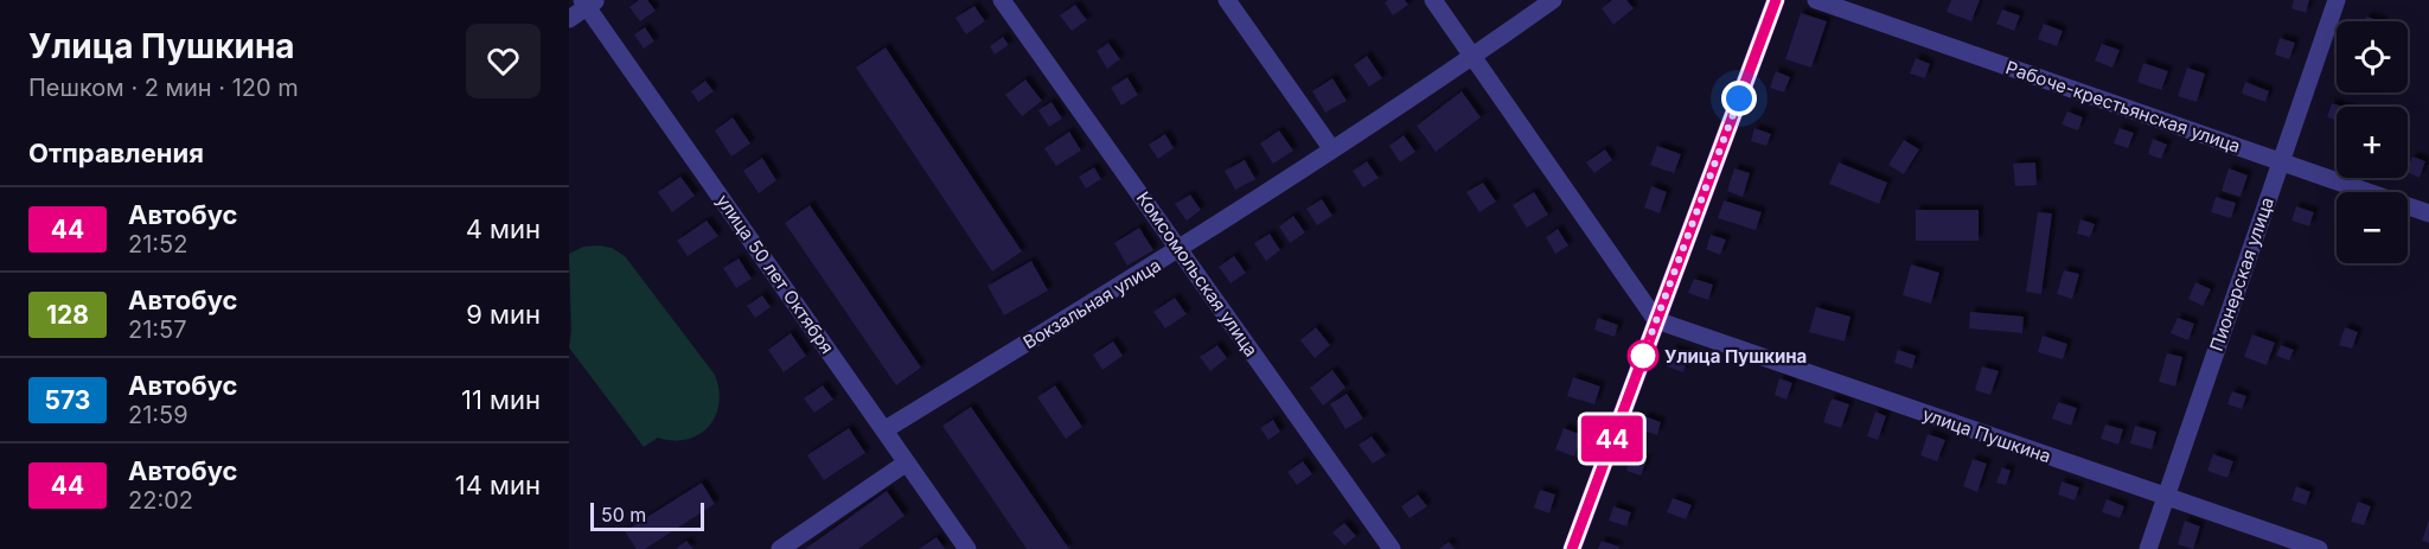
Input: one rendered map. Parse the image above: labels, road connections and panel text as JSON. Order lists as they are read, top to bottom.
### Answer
{
  "streets": {
    "street": [
      "Рабоче-крестьянская улица",
      "улица 50 лет Октября",
      "Комсомольская улица",
      "Пионерская улица",
      "Вокзальная улица",
      "улица Пушкина"
    ]
  },
  "crossings": [
    ["Рабоче-крестьянская улица", "Пионерская улица"],
    ["улица 50 лет Октября", "Вокзальная улица"],
    ["Комсомольская улица", "Вокзальная улица"],
    ["Пионерская улица", "улица Пушкина"]
  ],
  "places": ["Улица Пушкина"],
  "lines": ["bus line 44"],
  "scale_bar": "50 m",
  "page": {
    "heading": [
      ["Улица Пушкина", "Пешком · 2 мин · 120 m"],
      "Отправления"
    ],
    "on_map": "44",
    "map_buttons": ["+", "−"],
    "list": [
      {
        "mark": "44",
        "name": "Автобус",
        "note": "21:52",
        "value": "4 мин"
      },
      {
        "mark": "128",
        "name": "Автобус",
        "note": "21:57",
        "value": "9 мин"
      },
      {
        "mark": "573",
        "name": "Автобус",
        "note": "21:59",
        "value": "11 мин"
      },
      {
        "mark": "44",
        "name": "Автобус",
        "note": "22:02",
        "value": "14 мин"
      }
    ],
    "scale": "50 m"
  }
}
